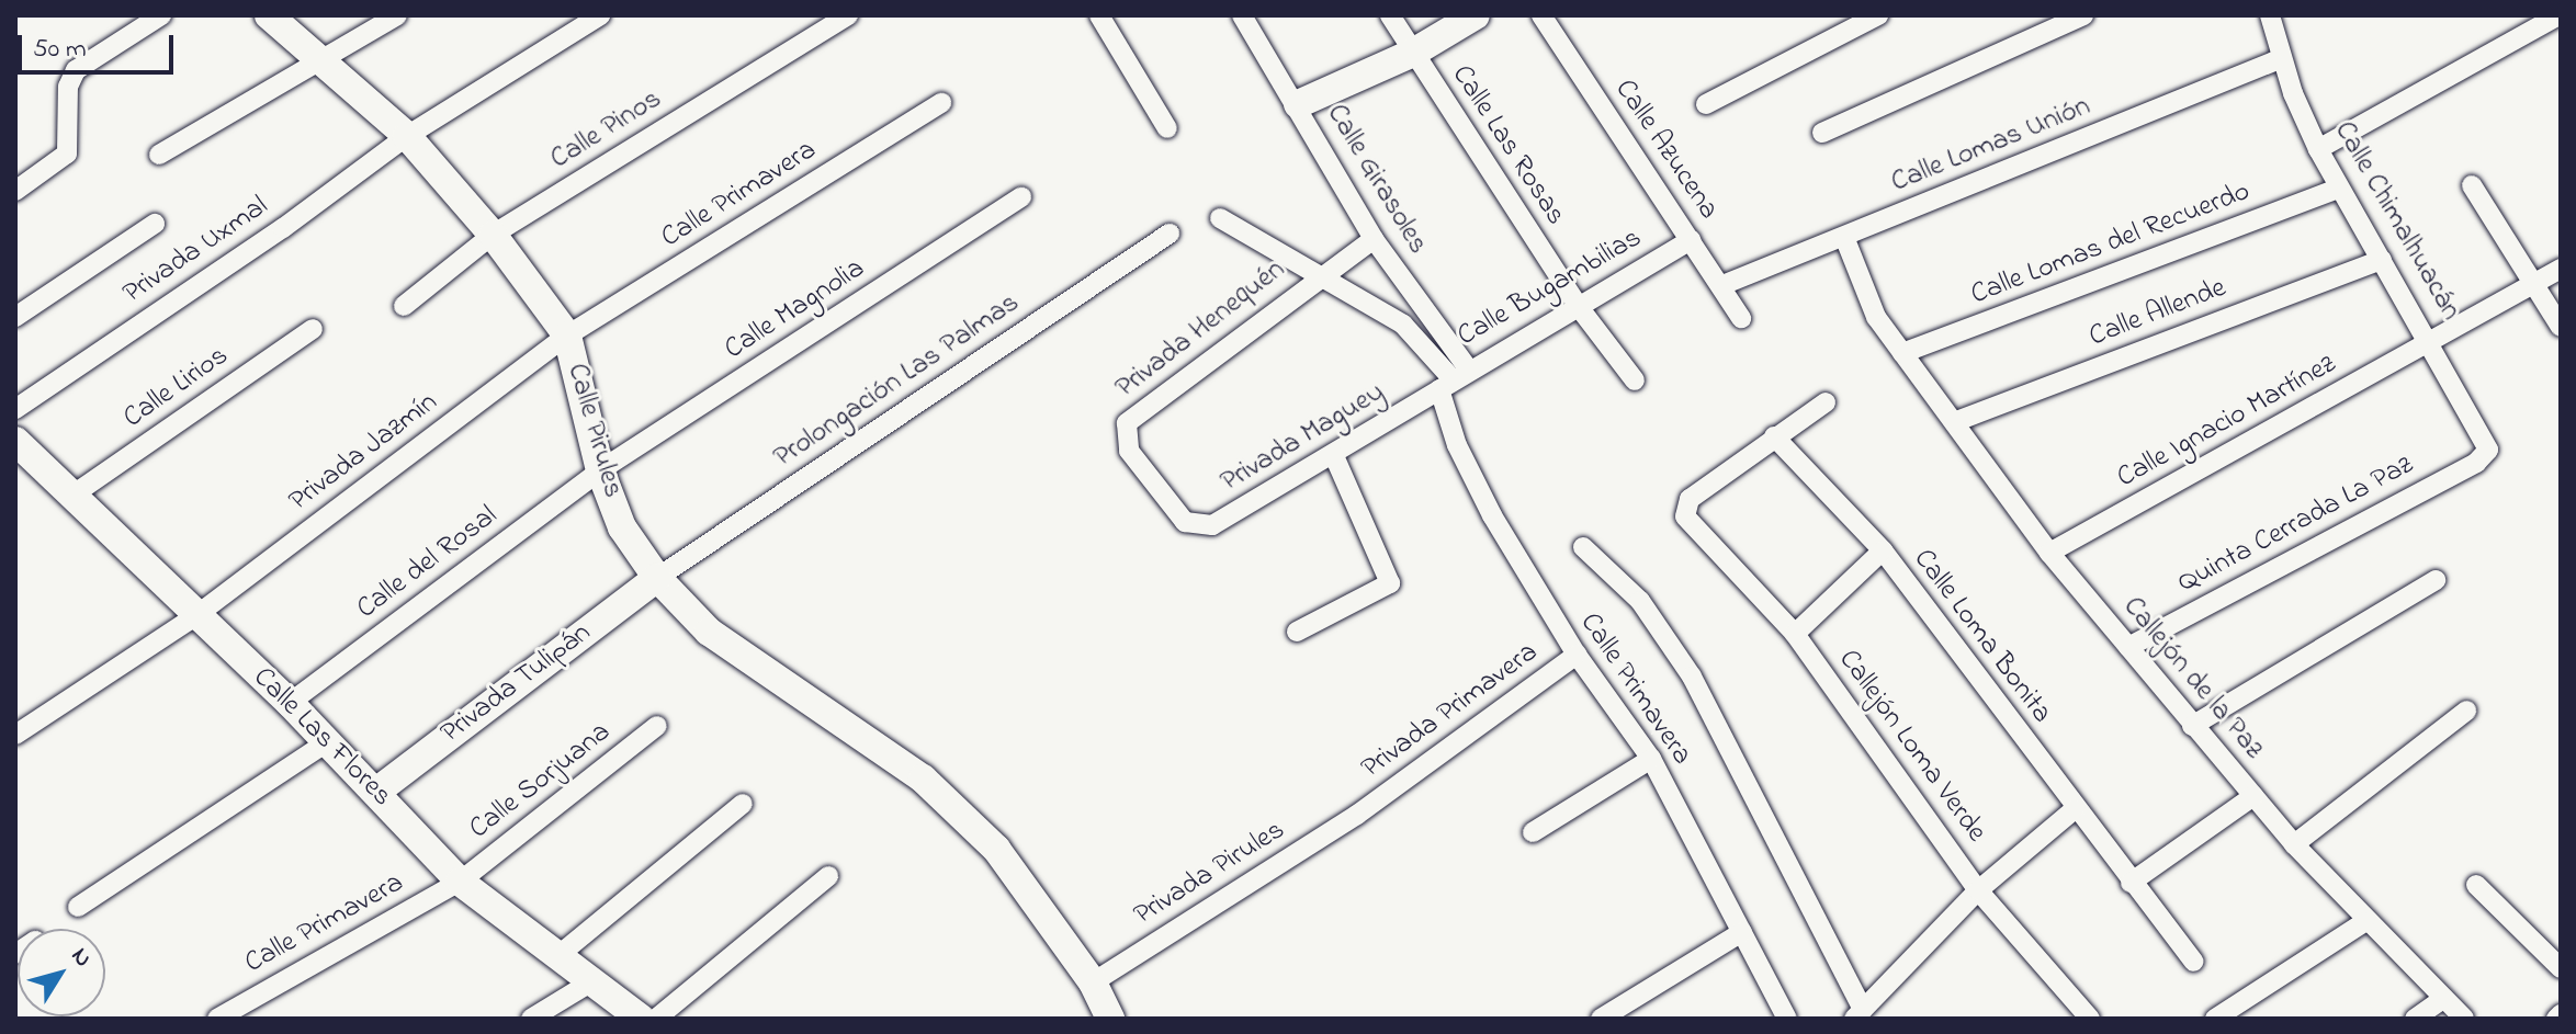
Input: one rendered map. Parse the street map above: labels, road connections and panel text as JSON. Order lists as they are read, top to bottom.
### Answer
{
  "streets": {
    "main road": ["Calle Pirules", "Privada Tulipán", "Calle Las Flores"],
    "street": [
      "Calle Pinos",
      "Calle Las Rosas",
      "Calle Lomas Unión",
      "Calle Azucena",
      "Calle Girasoles",
      "Calle Primavera",
      "Calle Chimalhuacán",
      "Calle Lomas del Recuerdo",
      "Privada Uxmal",
      "Calle Bugambilias",
      "Calle Magnolia",
      "Calle Allende",
      "Privada Henequén",
      "Prolongación Las Palmas",
      "Calle Lirios",
      "Calle Ignacio Martínez",
      "Privada Maguey",
      "Privada Jazmín",
      "Quinta Cerrada La Paz",
      "Calle del Rosal",
      "Calle Loma Bonita",
      "Callejón de la Paz",
      "Privada Primavera",
      "Callejón Loma Verde",
      "Calle Sorjuana",
      "Privada Pirules"
    ]
  },
  "crossings": [
    ["Calle Pinos", "Calle Pirules"],
    ["Calle Las Rosas", "Calle Bugambilias"],
    ["Calle Lomas Unión", "Calle Azucena"],
    ["Calle Lomas Unión", "Calle Chimalhuacán"],
    ["Calle Lomas Unión", "Callejón de la Paz"],
    ["Calle Azucena", "Calle Bugambilias"],
    ["Calle Girasoles", "Calle Primavera"],
    ["Calle Girasoles", "Calle Bugambilias"],
    ["Calle Girasoles", "Privada Henequén"],
    ["Calle Girasoles", "Privada Maguey"],
    ["Calle Primavera", "Calle Bugambilias"],
    ["Calle Primavera", "Calle Pirules"],
    ["Calle Primavera", "Privada Maguey"],
    ["Calle Primavera", "Privada Jazmín"],
    ["Calle Primavera", "Privada Primavera"],
    ["Calle Primavera", "Calle Las Flores"],
    ["Calle Primavera", "Calle Sorjuana"],
    ["Calle Chimalhuacán", "Calle Lomas del Recuerdo"],
    ["Calle Chimalhuacán", "Calle Allende"],
    ["Calle Chimalhuacán", "Calle Ignacio Martínez"],
    ["Calle Chimalhuacán", "Quinta Cerrada La Paz"],
    ["Calle Lomas del Recuerdo", "Callejón de la Paz"],
    ["Privada Uxmal", "Calle Pirules"],
    ["Calle Bugambilias", "Privada Maguey"],
    ["Calle Magnolia", "Calle Pirules"],
    ["Calle Magnolia", "Calle del Rosal"],
    ["Calle Allende", "Callejón de la Paz"],
    ["Privada Henequén", "Privada Maguey"],
    ["Prolongación Las Palmas", "Calle Pirules"],
    ["Prolongación Las Palmas", "Privada Tulipán"],
    ["Calle Lirios", "Calle Las Flores"],
    ["Calle Ignacio Martínez", "Callejón de la Paz"],
    ["Calle Pirules", "Privada Jazmín"],
    ["Calle Pirules", "Calle del Rosal"],
    ["Calle Pirules", "Privada Tulipán"],
    ["Calle Pirules", "Privada Pirules"],
    ["Privada Jazmín", "Calle Las Flores"],
    ["Quinta Cerrada La Paz", "Callejón de la Paz"],
    ["Calle del Rosal", "Calle Las Flores"],
    ["Calle Loma Bonita", "Callejón Loma Verde"],
    ["Privada Tulipán", "Calle Las Flores"],
    ["Privada Primavera", "Privada Pirules"],
    ["Calle Las Flores", "Calle Sorjuana"]
  ],
  "scale_bar": "50 m",
  "north": "top right"
}
